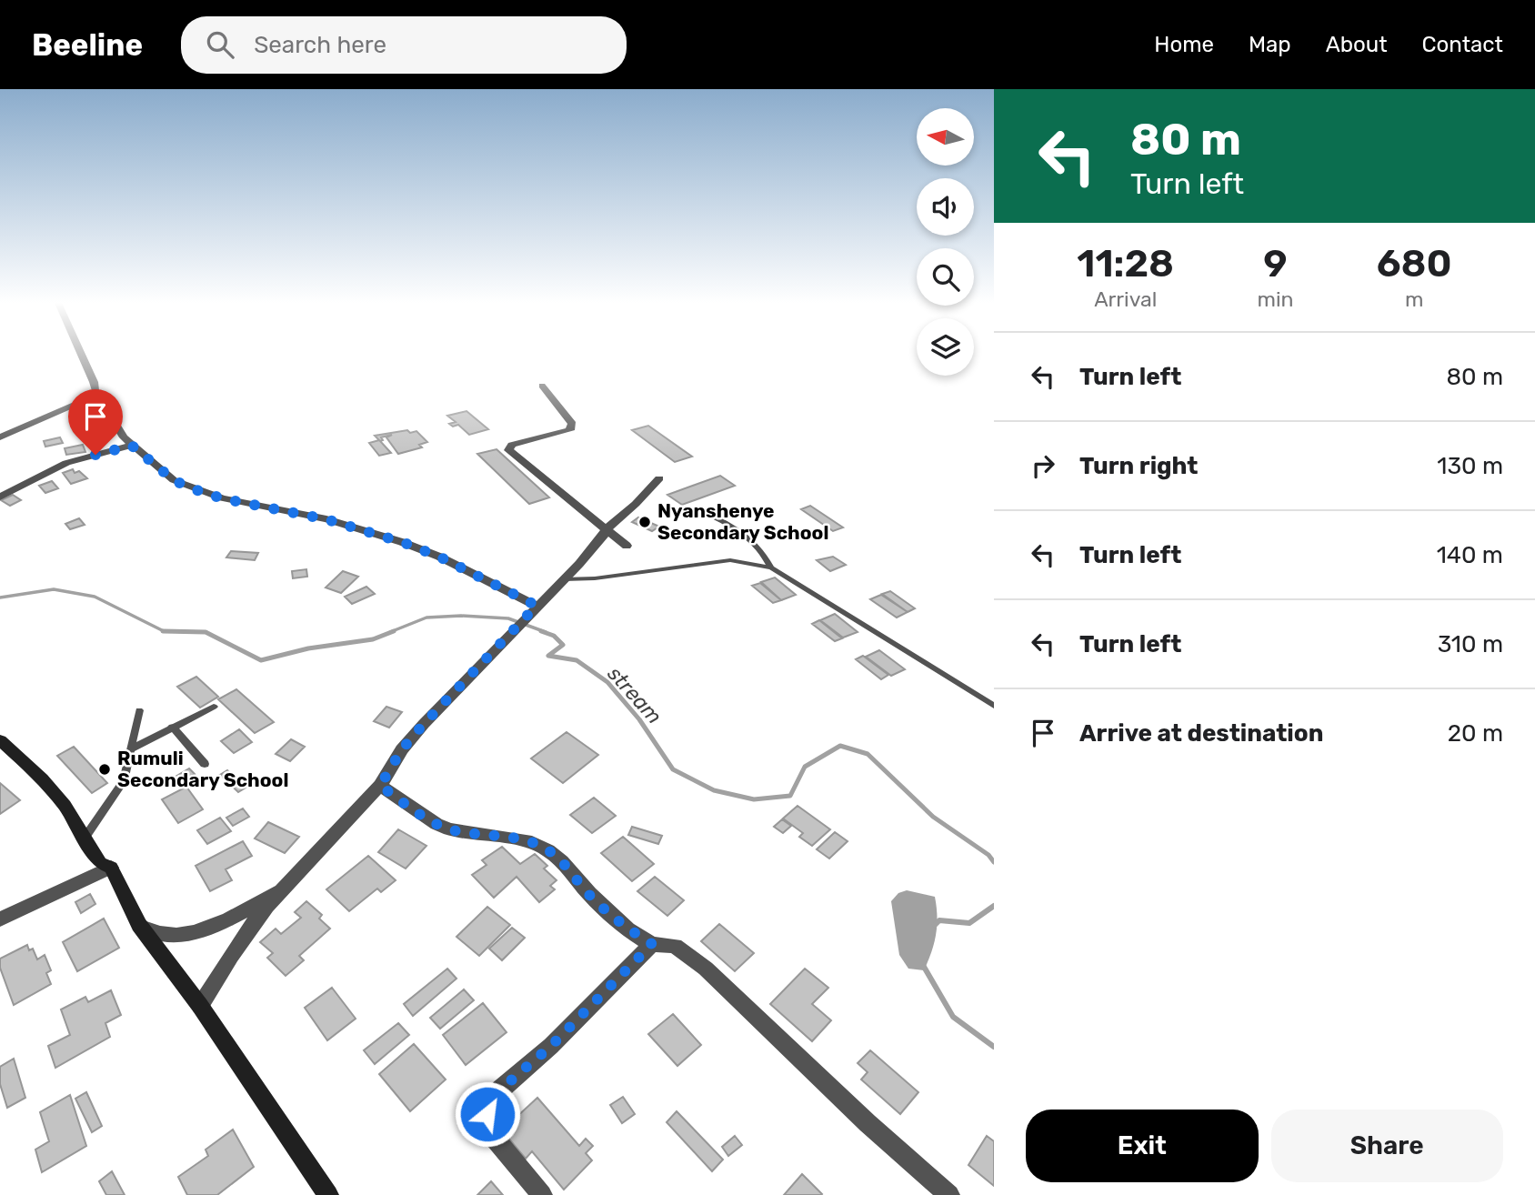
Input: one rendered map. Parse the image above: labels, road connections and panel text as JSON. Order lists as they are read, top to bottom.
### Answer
{
  "water": ["stream"],
  "places": ["Nyanshenye Secondary School", "Rumuli Secondary School"],
  "north": "left",
  "page": {
    "header": "Beeline",
    "search": "Search here",
    "nav": [
      "Home",
      "Map",
      "About",
      "Contact"
    ],
    "turn": ["80 m", "Turn left"],
    "eta": [
      "11:28",
      "Arrival",
      "9",
      "min",
      "680",
      "m"
    ],
    "list": [
      {
        "name": "Turn left",
        "value": "80 m"
      },
      {
        "name": "Turn right",
        "value": "130 m"
      },
      {
        "name": "Turn left",
        "value": "140 m"
      },
      {
        "name": "Turn left",
        "value": "310 m"
      },
      {
        "name": "Arrive at destination",
        "value": "20 m"
      }
    ],
    "buttons": ["Exit", "Share"]
  }
}
